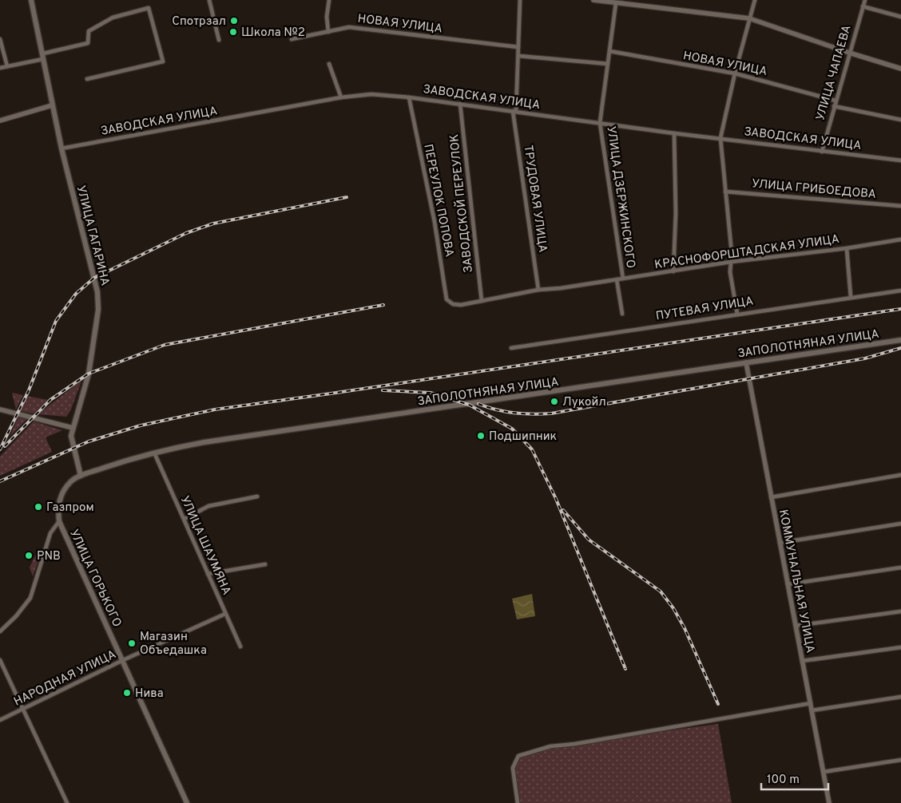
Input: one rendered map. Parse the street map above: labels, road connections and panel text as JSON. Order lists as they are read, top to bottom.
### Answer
{
  "streets": {
    "main road": ["УЛИЦА ГАГАРИНА", "ЗАПОЛОТНЯНАЯ УЛИЦА", "УЛИЦА ГОРЬКОГО"],
    "street": [
      "НОВАЯ УЛИЦА",
      "УЛИЦА ЧАПАЕВА",
      "ЗАВОДСКАЯ УЛИЦА",
      "УЛИЦА ГРИБОЕДОВА",
      "УЛИЦА ДЗЕРЖИНСКОГО",
      "ТРУДОВАЯ УЛИЦА",
      "ПЕРЕУЛОК ПОПОВА",
      "ЗАВОДСКОЙ ПЕРЕУЛОК",
      "КРАСНОФОРШТАДСКАЯ УЛИЦА",
      "ПУТЕВАЯ УЛИЦА",
      "УЛИЦА ШАУМЯНА",
      "КОММУНАЛЬНАЯ УЛИЦА",
      "НАРОДНАЯ УЛИЦА"
    ]
  },
  "crossings": [
    ["НОВАЯ УЛИЦА", "УЛИЦА ЧАПАЕВА"],
    ["НОВАЯ УЛИЦА", "УЛИЦА ДЗЕРЖИНСКОГО"],
    ["НОВАЯ УЛИЦА", "ТРУДОВАЯ УЛИЦА"],
    ["УЛИЦА ЧАПАЕВА", "ЗАВОДСКАЯ УЛИЦА"],
    ["ЗАВОДСКАЯ УЛИЦА", "УЛИЦА ДЗЕРЖИНСКОГО"],
    ["ЗАВОДСКАЯ УЛИЦА", "ТРУДОВАЯ УЛИЦА"],
    ["ЗАВОДСКАЯ УЛИЦА", "ПЕРЕУЛОК ПОПОВА"],
    ["ЗАВОДСКАЯ УЛИЦА", "ЗАВОДСКОЙ ПЕРЕУЛОК"],
    ["ЗАВОДСКАЯ УЛИЦА", "УЛИЦА ГАГАРИНА"],
    ["УЛИЦА ДЗЕРЖИНСКОГО", "КРАСНОФОРШТАДСКАЯ УЛИЦА"],
    ["ТРУДОВАЯ УЛИЦА", "КРАСНОФОРШТАДСКАЯ УЛИЦА"],
    ["ПЕРЕУЛОК ПОПОВА", "КРАСНОФОРШТАДСКАЯ УЛИЦА"],
    ["ЗАВОДСКОЙ ПЕРЕУЛОК", "КРАСНОФОРШТАДСКАЯ УЛИЦА"],
    ["УЛИЦА ГАГАРИНА", "ЗАПОЛОТНЯНАЯ УЛИЦА"],
    ["УЛИЦА ГАГАРИНА", "УЛИЦА ГОРЬКОГО"],
    ["ЗАПОЛОТНЯНАЯ УЛИЦА", "УЛИЦА ШАУМЯНА"],
    ["ЗАПОЛОТНЯНАЯ УЛИЦА", "УЛИЦА ГОРЬКОГО"],
    ["ЗАПОЛОТНЯНАЯ УЛИЦА", "КОММУНАЛЬНАЯ УЛИЦА"],
    ["УЛИЦА ШАУМЯНА", "НАРОДНАЯ УЛИЦА"],
    ["УЛИЦА ГОРЬКОГО", "НАРОДНАЯ УЛИЦА"]
  ],
  "places": [
    "Спотрзал",
    "Школа №2",
    "Лукойл",
    "Подшипник",
    "Газпром",
    "PNB",
    "Магазин Объедашка",
    "Нива"
  ],
  "scale_bar": "100 m"
}
